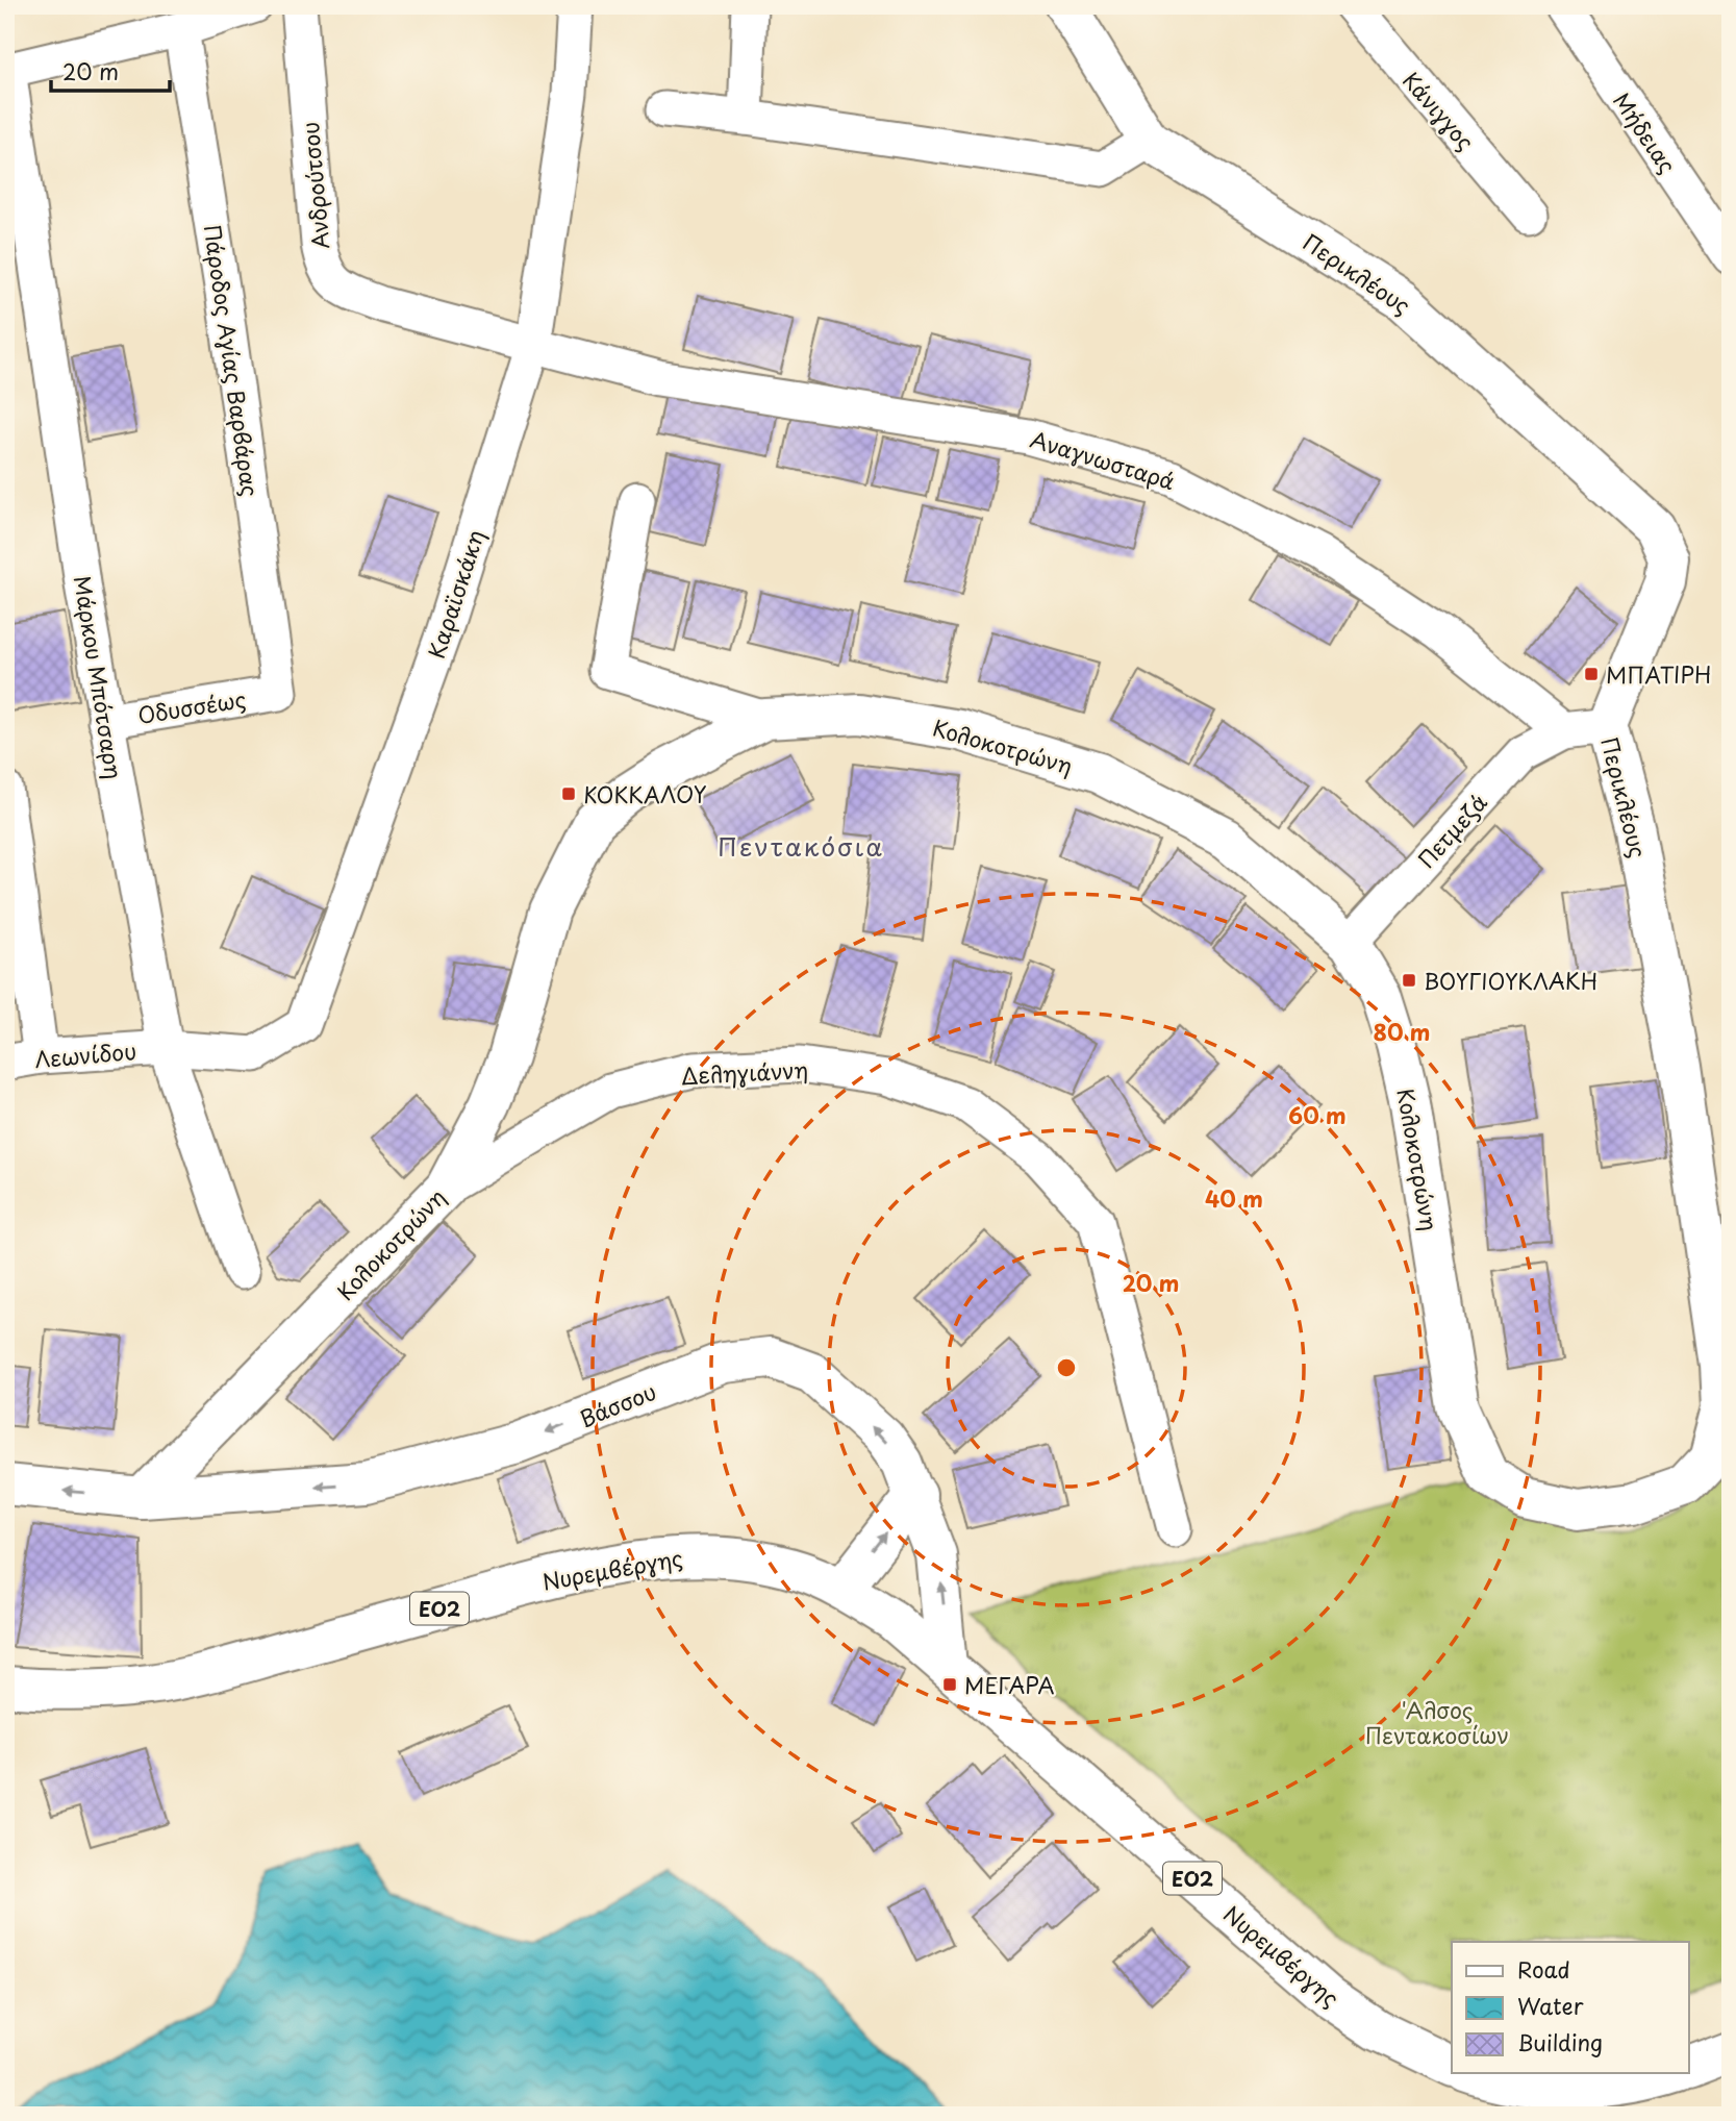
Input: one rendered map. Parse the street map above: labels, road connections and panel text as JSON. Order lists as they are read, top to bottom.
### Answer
{
  "streets": {
    "street": [
      "Κάνιγγος",
      "Μήδειας",
      "Ανδρούτσου",
      "Περικλέους",
      "Πάροδος Αγίας Βαρβάρας",
      "Αναγνωσταρά",
      "Καραϊσκάκη",
      "Μάρκου Μπότσαρη",
      "Οδυσσέως",
      "Κολοκοτρώνη",
      "Πετμεζά",
      "Λεωνίδου",
      "Δεληγιάννη",
      "Βάσσου",
      "Νυρεμβέργης",
      "ΕΟ2"
    ]
  },
  "crossings": [
    ["Ανδρούτσου", "Αναγνωσταρά"],
    ["Ανδρούτσου", "Καραϊσκάκη"],
    ["Περικλέους", "Κολοκοτρώνη"],
    ["Πάροδος Αγίας Βαρβάρας", "Οδυσσέως"],
    ["Αναγνωσταρά", "Καραϊσκάκη"],
    ["Αναγνωσταρά", "Πετμεζά"],
    ["Καραϊσκάκη", "Μάρκου Μπότσαρη"],
    ["Καραϊσκάκη", "Λεωνίδου"],
    ["Μάρκου Μπότσαρη", "Οδυσσέως"],
    ["Μάρκου Μπότσαρη", "Λεωνίδου"],
    ["Κολοκοτρώνη", "Πετμεζά"],
    ["Κολοκοτρώνη", "Δεληγιάννη"],
    ["Κολοκοτρώνη", "Βάσσου"],
    ["Βάσσου", "Νυρεμβέργης"]
  ],
  "districts": ["Πεντακόσια"],
  "parks": ["'Αλσος Πεντακοσίων"],
  "places": {
    "transit": [
      "ΜΠΑΤΙΡΗ",
      "ΚΟΚΚΑΛΟΥ",
      "ΒΟΥΓΙΟΥΚΛΑΚΗ",
      "ΜΕΓΑΡΑ"
    ]
  },
  "legend": ["Road", "Water", "Building"],
  "scale_bar": "20 m",
  "rings": [
    "80 m",
    "60 m",
    "40 m",
    "20 m"
  ]
}
